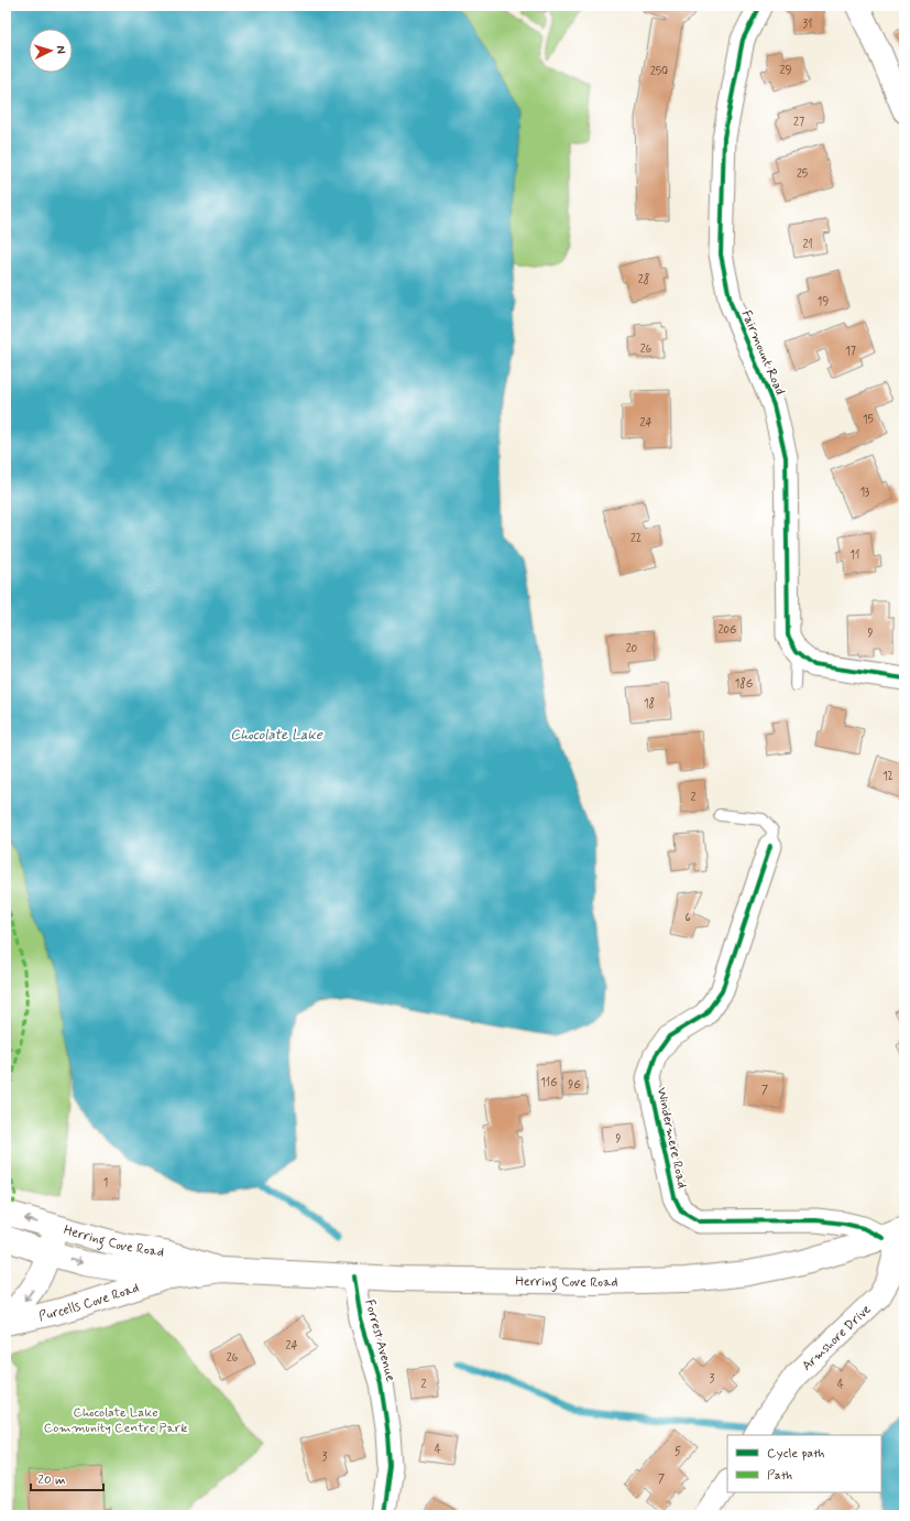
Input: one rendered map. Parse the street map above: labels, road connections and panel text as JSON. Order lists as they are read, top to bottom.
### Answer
{
  "streets": {
    "main road": ["Herring Cove Road", "Purcells Cove Road"],
    "street": [
      "Fairmount Road",
      "Windermere Road",
      "Armshore Drive",
      "Forrest Avenue"
    ]
  },
  "crossings": [
    ["Windermere Road", "Herring Cove Road"],
    ["Windermere Road", "Armshore Drive"],
    ["Herring Cove Road", "Purcells Cove Road"],
    ["Herring Cove Road", "Armshore Drive"],
    ["Herring Cove Road", "Forrest Avenue"]
  ],
  "water": ["Chocolate Lake"],
  "parks": ["Chocolate Lake Community Centre Park"],
  "house_numbers": [
    "31",
    "29",
    "250",
    "27",
    "25",
    "21",
    "28",
    "19",
    "26",
    "17",
    "15",
    "24",
    "13",
    "22",
    "11",
    "20G",
    "9",
    "20",
    "18G",
    "18",
    "12",
    "2",
    "6",
    "11G",
    "9G",
    "7",
    "9",
    "1",
    "24",
    "26",
    "3",
    "2",
    "4",
    "4",
    "5",
    "3",
    "7"
  ],
  "legend": ["Cycle path", "Path"],
  "scale_bar": "20 m",
  "north": "right"
}
